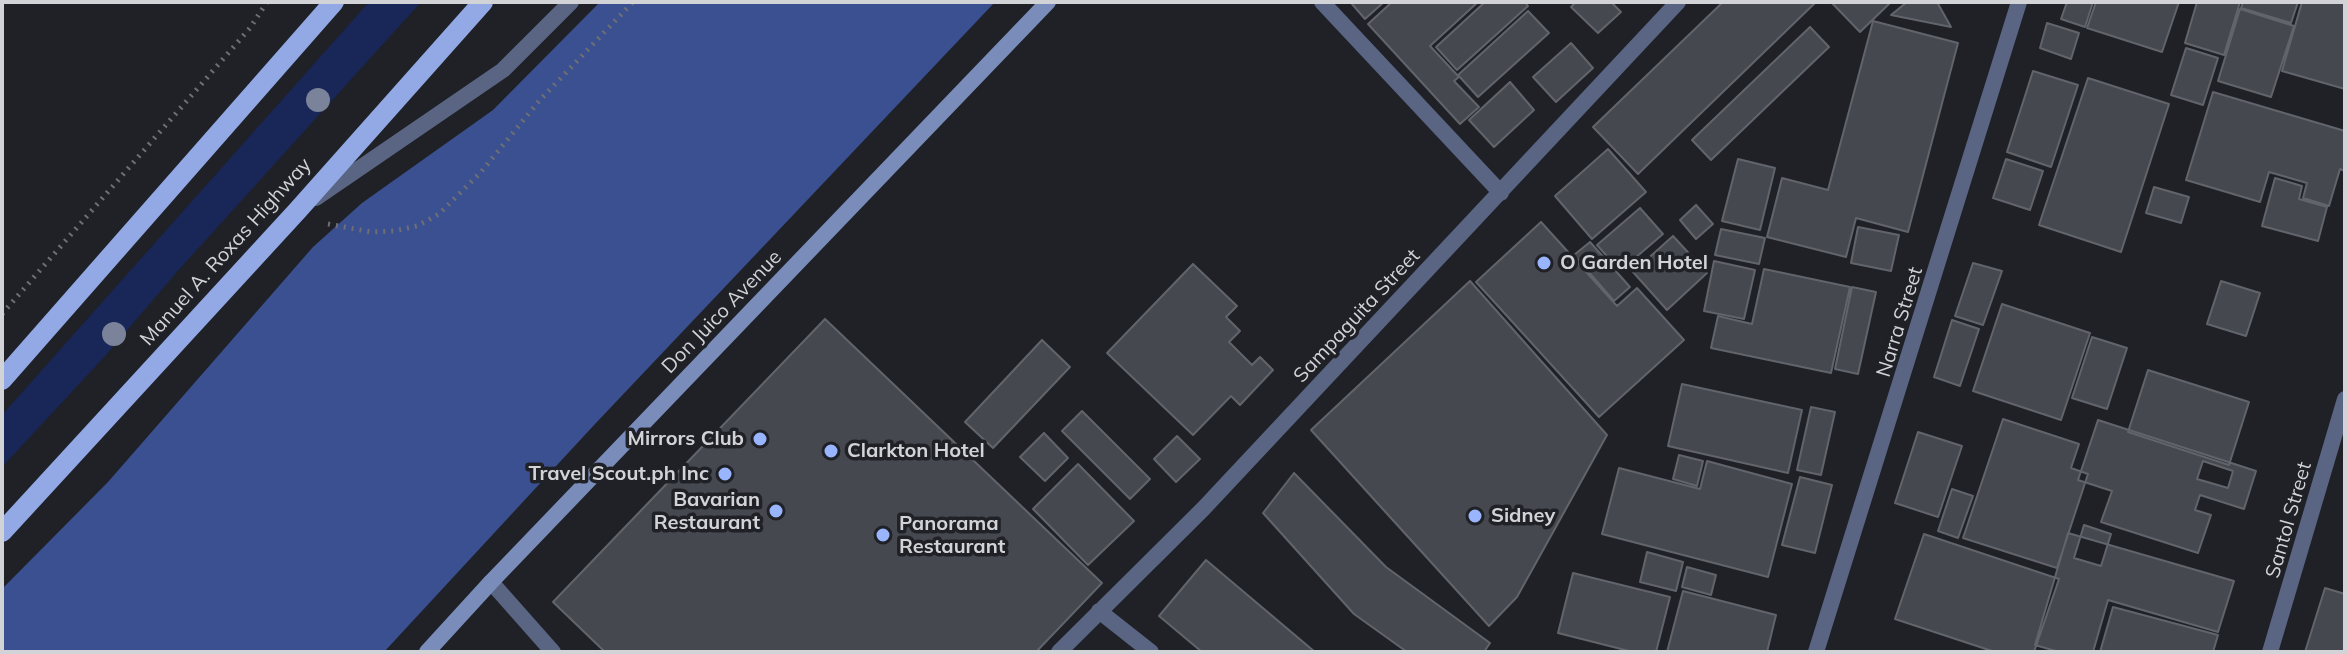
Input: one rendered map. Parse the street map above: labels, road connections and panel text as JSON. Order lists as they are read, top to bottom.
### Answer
{
  "streets": {
    "main road": ["Manuel A. Roxas Highway", "Don Juico Avenue"],
    "street": ["Sampaguita Street", "Narra Street", "Santol Street"]
  },
  "places": [
    "O Garden Hotel",
    "Mirrors Club",
    "Clarkton Hotel",
    "Travel Scout.ph Inc",
    "Bavarian Restaurant",
    "Sidney",
    "Panorama Restaurant"
  ]
}
